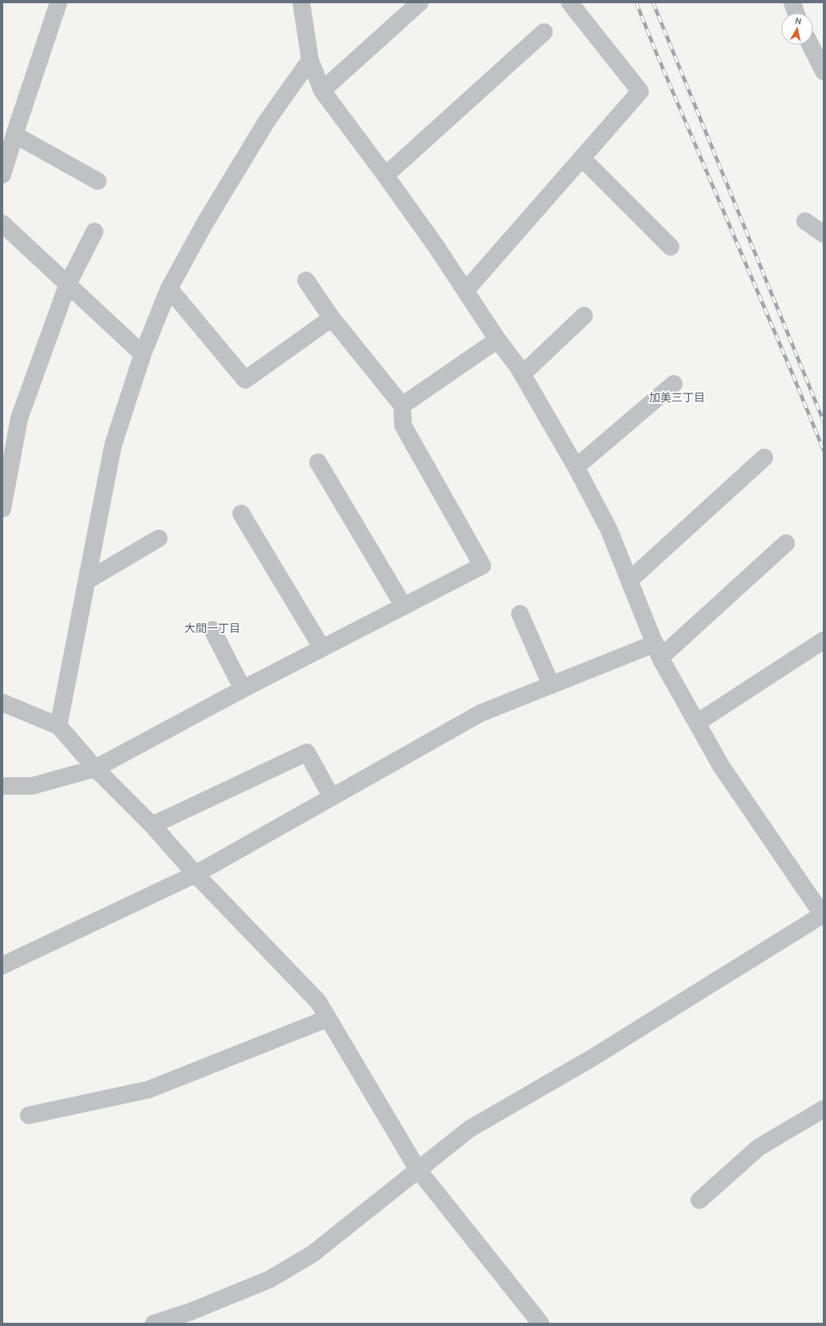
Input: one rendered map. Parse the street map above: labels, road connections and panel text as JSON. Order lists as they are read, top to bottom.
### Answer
{
  "districts": ["加美三丁目", "大間一丁目"],
  "north": "top"
}
